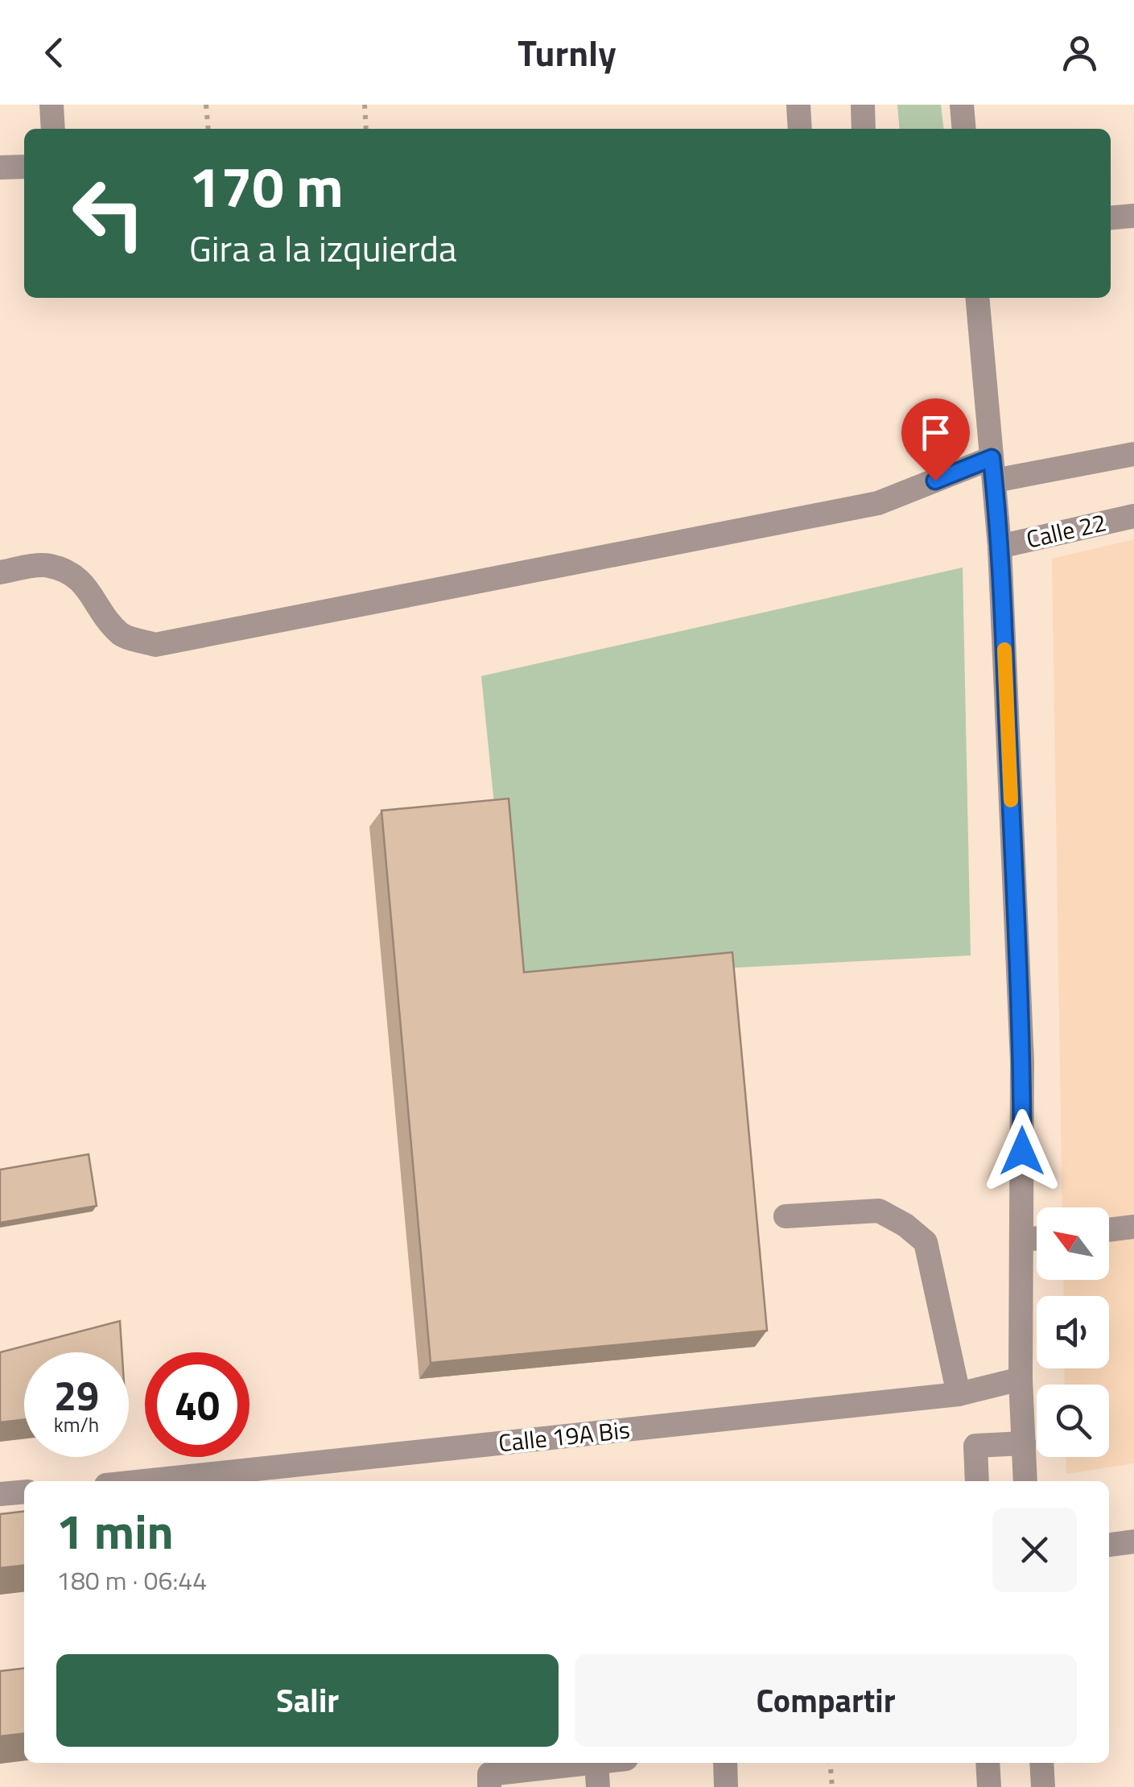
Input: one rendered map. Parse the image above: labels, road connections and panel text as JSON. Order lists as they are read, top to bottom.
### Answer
{
  "streets": {
    "street": ["Calle 22", "Calle 19A Bis"]
  },
  "north": "top left",
  "page": {
    "header": "Turnly",
    "turn": ["170 m", "Gira a la izquierda"],
    "speed": "29 km/h",
    "limit": "40",
    "heading": ["1 min", "180 m · 06:44"],
    "buttons": ["Salir", "Compartir"]
  }
}
